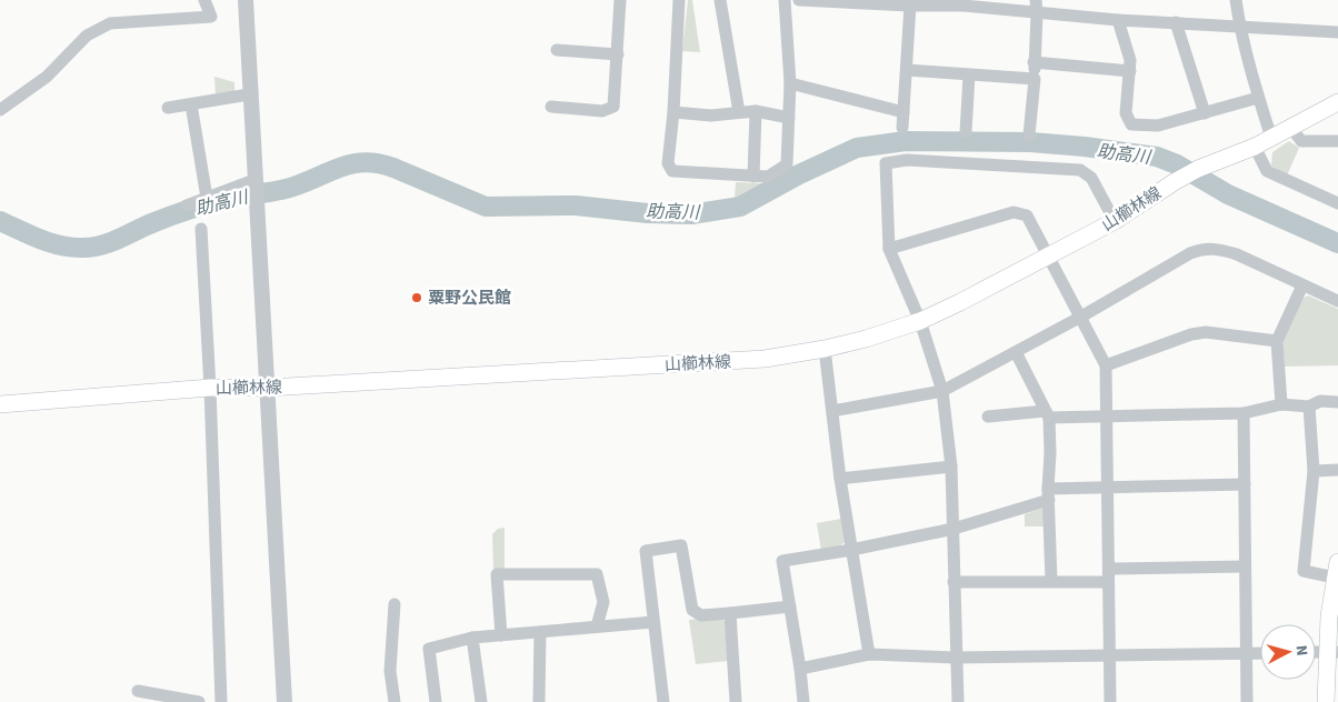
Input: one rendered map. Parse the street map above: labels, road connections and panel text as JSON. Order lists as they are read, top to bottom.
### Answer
{
  "streets": {
    "main road": ["山櫛林線"]
  },
  "water": ["助高川"],
  "places": ["粟野公民館"],
  "north": "right"
}
